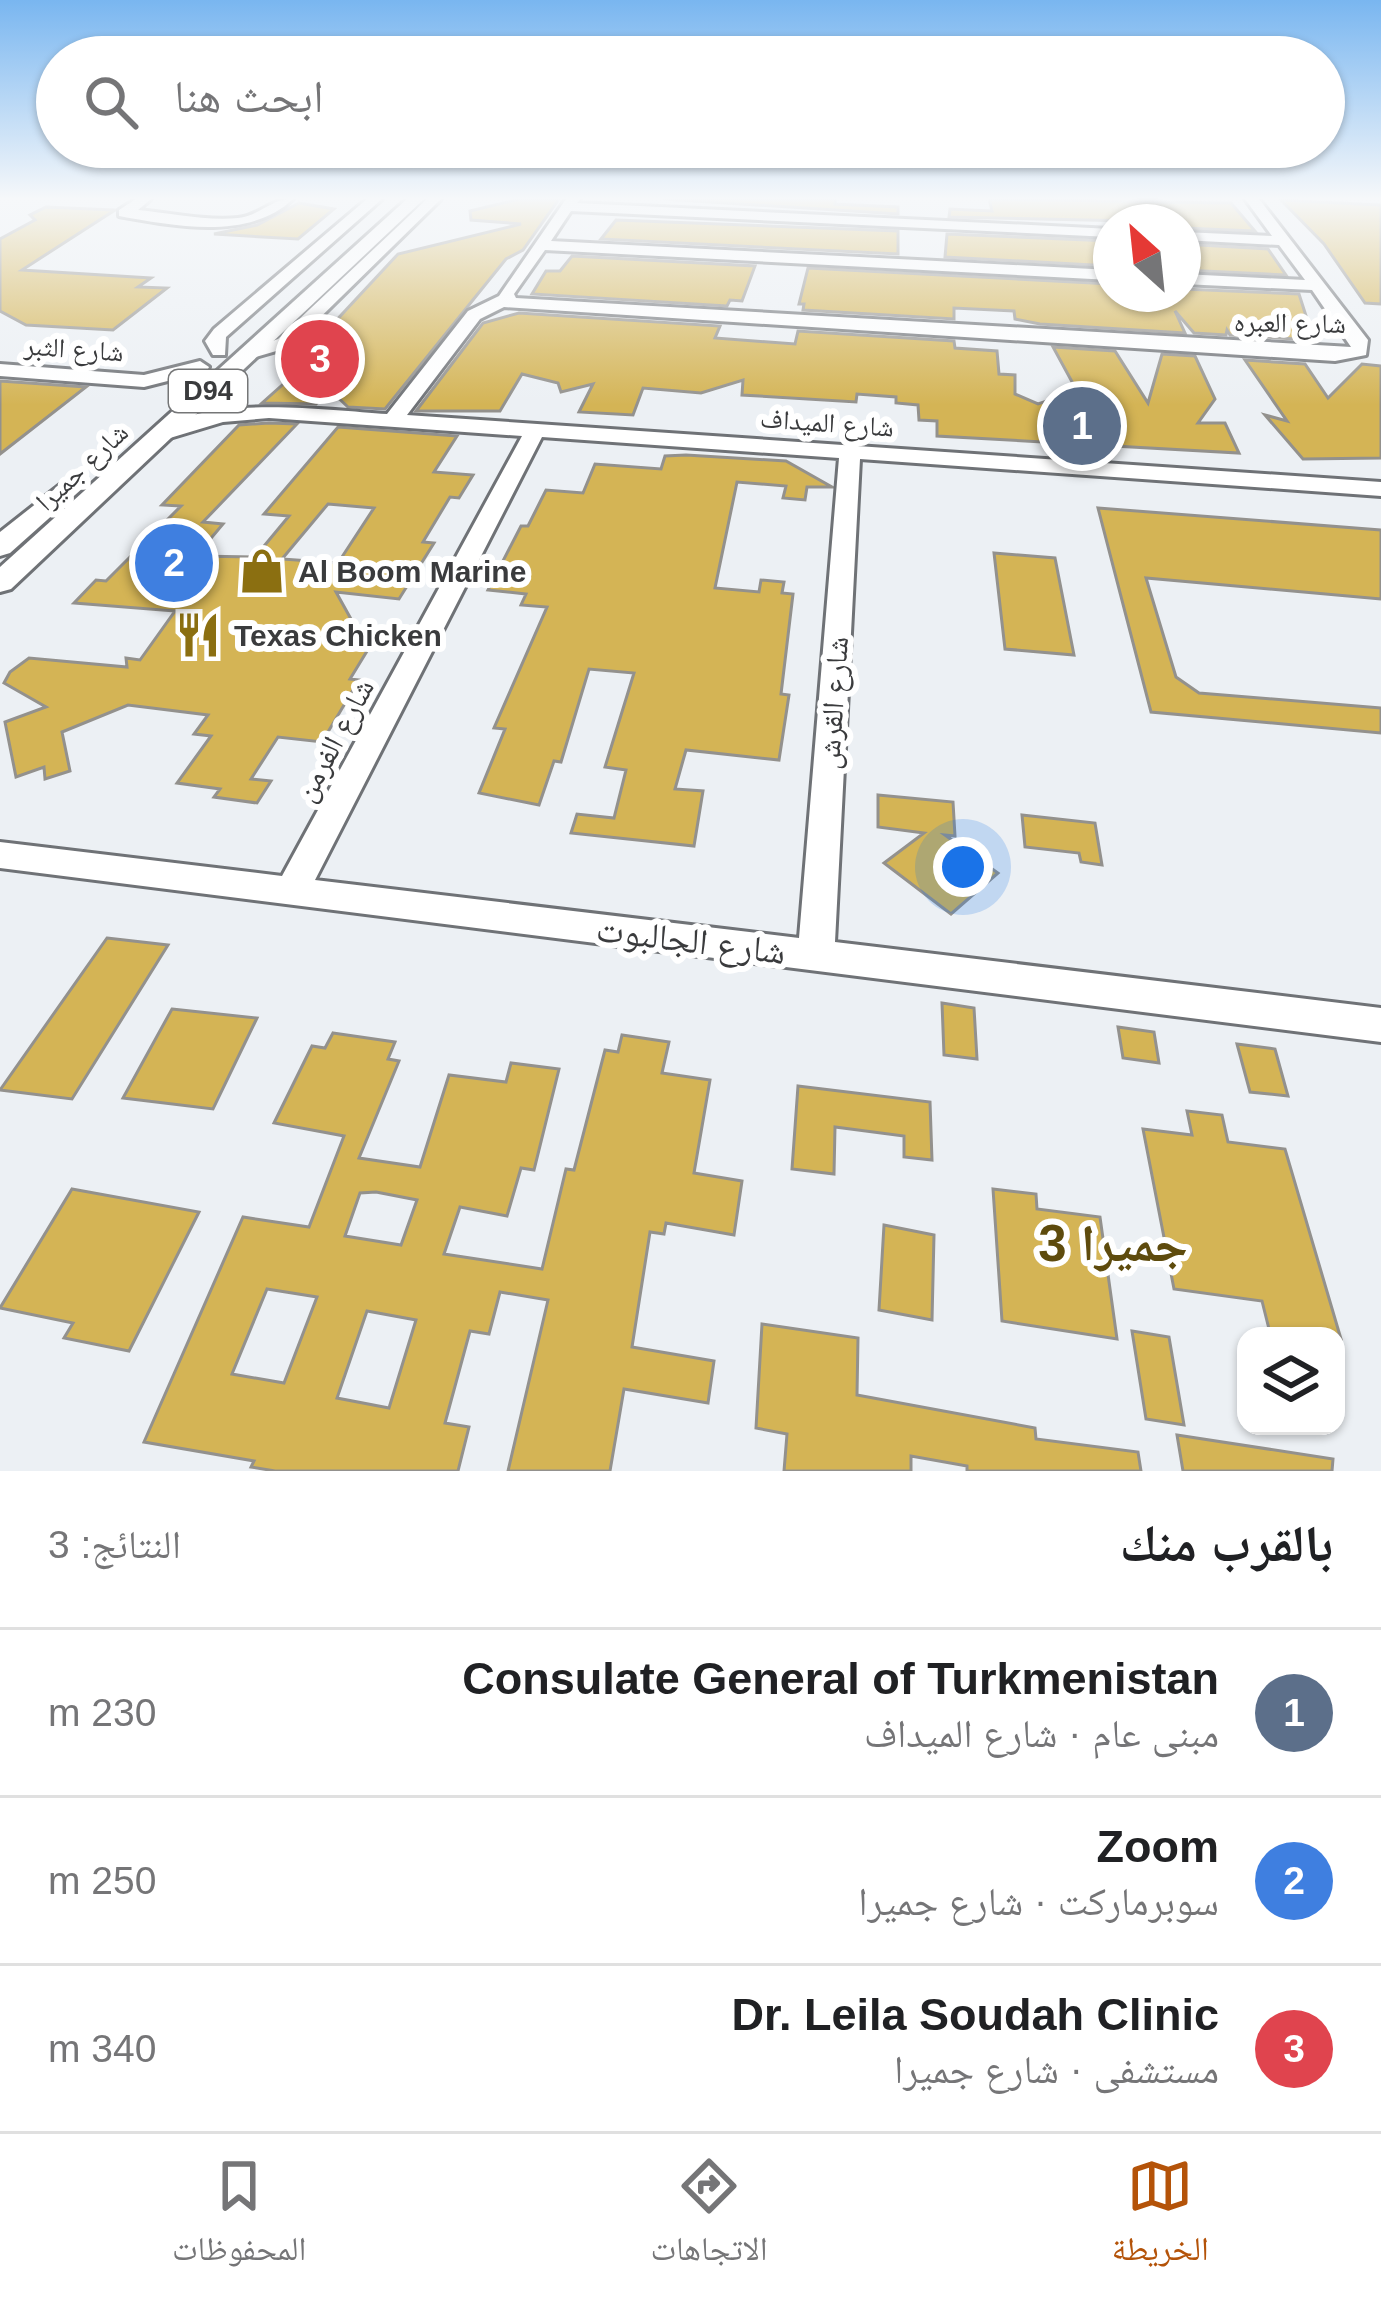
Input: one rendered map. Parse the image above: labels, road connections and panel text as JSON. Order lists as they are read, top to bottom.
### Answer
{
  "streets": {
    "main road": ["D94", "شارع جميرا"],
    "street": [
      "شارع العبره",
      "شارع الثبر",
      "شارع الميداف",
      "شارع القرش",
      "شارع الفرمن",
      "شارع الجالبوت"
    ]
  },
  "crossings": [
    ["شارع الثبر", "شارع الميداف"],
    ["شارع الثبر", "شارع جميرا"],
    ["شارع الميداف", "شارع جميرا"],
    ["شارع الميداف", "شارع القرش"],
    ["شارع الميداف", "شارع الفرمن"],
    ["شارع القرش", "شارع الجالبوت"],
    ["شارع الفرمن", "شارع الجالبوت"]
  ],
  "districts": ["جميرا 3"],
  "places": {
    "shop": ["Al Boom Marine"],
    "restaurant": ["Texas Chicken"]
  },
  "north": "top left",
  "page": {
    "search": "ابحث هنا",
    "pins": ["3", "1", "2"],
    "heading": ["بالقرب منك", "النتائج: 3"],
    "list": [
      {
        "mark": "1",
        "name": "Consulate General of Turkmenistan",
        "note": "مبنى عام · شارع الميداف",
        "value": "230 m"
      },
      {
        "mark": "2",
        "name": "Zoom",
        "note": "سوبرماركت · شارع جميرا",
        "value": "250 m"
      },
      {
        "mark": "3",
        "name": "Dr. Leila Soudah Clinic",
        "note": "مستشفى · شارع جميرا",
        "value": "340 m"
      }
    ],
    "nav": ["الخريطة", "الاتجاهات", "المحفوظات"]
  }
}
